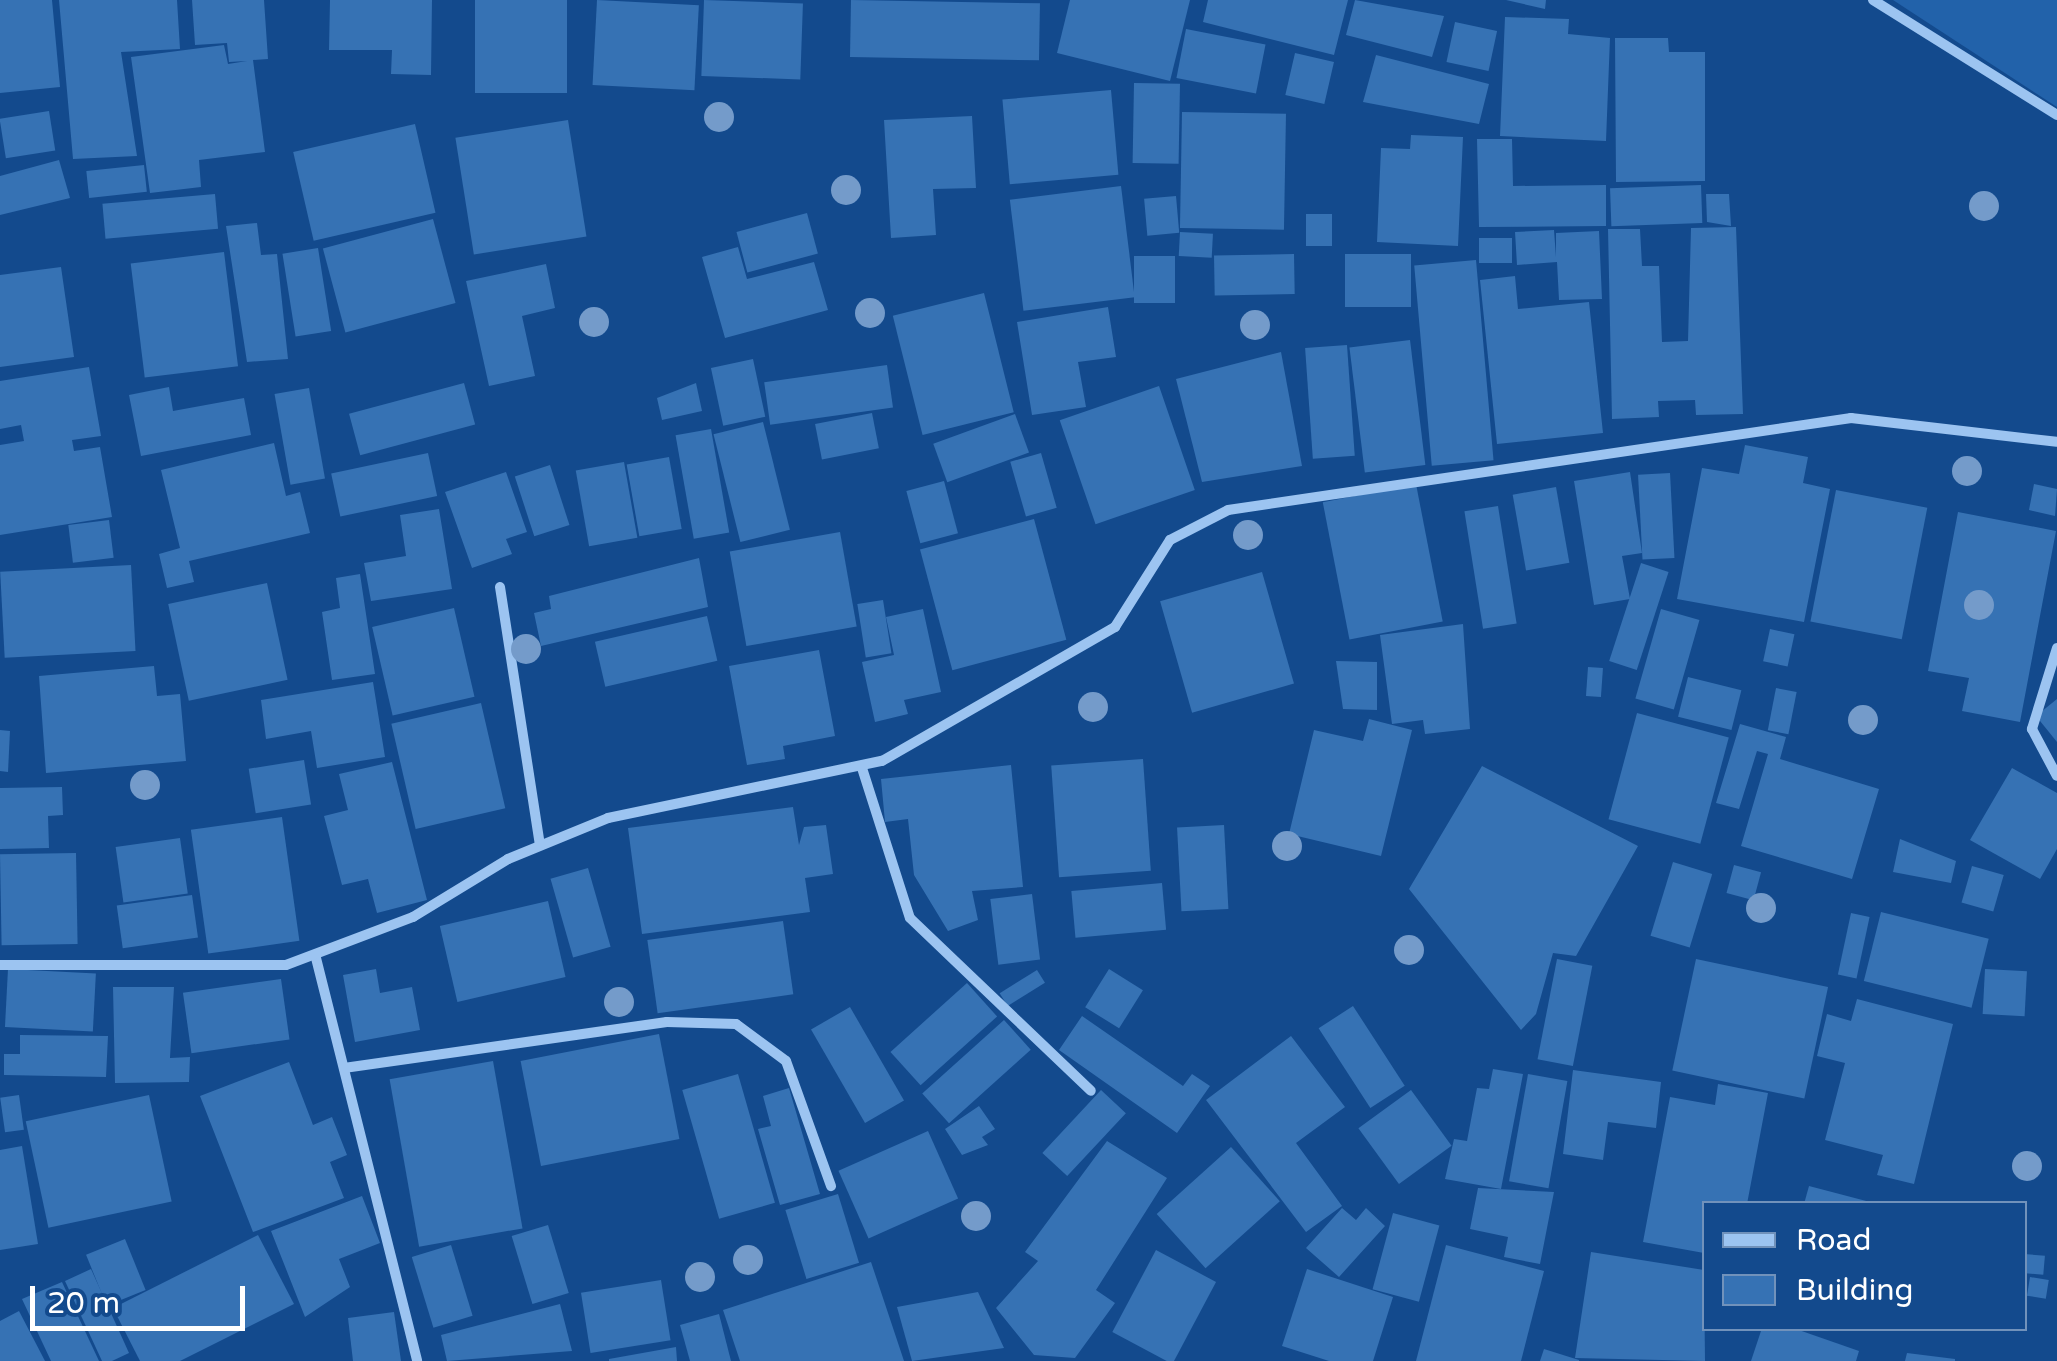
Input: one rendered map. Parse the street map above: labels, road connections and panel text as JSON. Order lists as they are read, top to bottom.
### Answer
{
  "legend": ["Road", "Building"],
  "scale_bar": "20 m"
}
